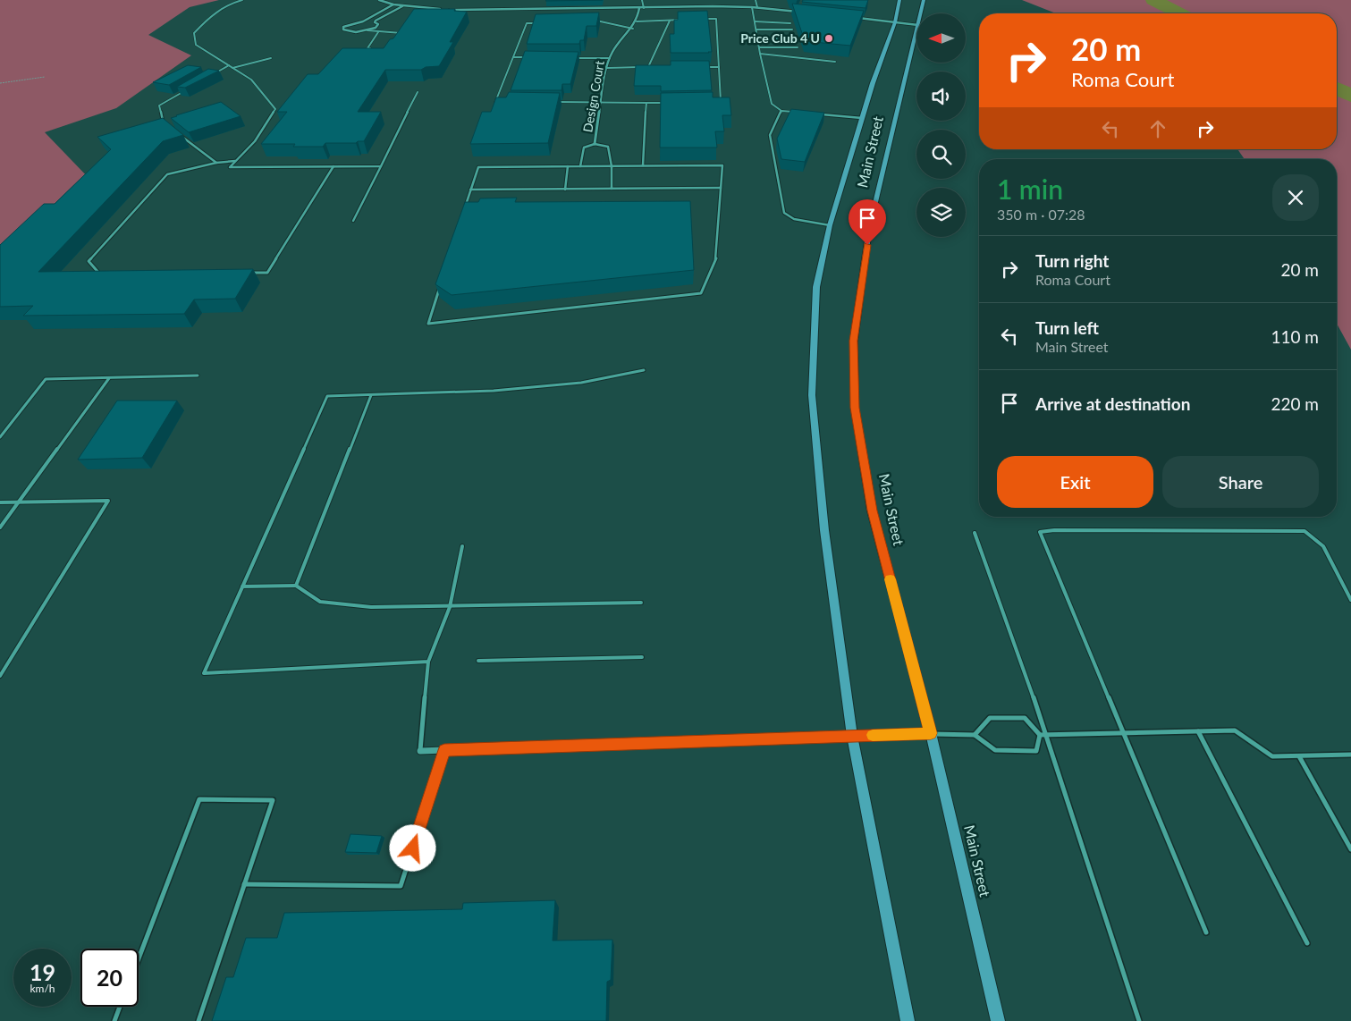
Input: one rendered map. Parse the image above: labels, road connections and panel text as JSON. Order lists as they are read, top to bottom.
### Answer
{
  "streets": {
    "main road": ["Main Street"],
    "street": ["Design Court"]
  },
  "places": ["Price Club 4 U"],
  "north": "left",
  "page": {
    "turn": ["20 m", "Roma Court"],
    "heading": ["1 min", "350 m · 07:28"],
    "list": [
      {
        "name": "Turn right",
        "note": "Roma Court",
        "value": "20 m"
      },
      {
        "name": "Turn left",
        "note": "Main Street",
        "value": "110 m"
      },
      {
        "name": "Arrive at destination",
        "value": "220 m"
      }
    ],
    "buttons": ["Exit", "Share"],
    "speed": "19 km/h",
    "limit": "20"
  }
}
